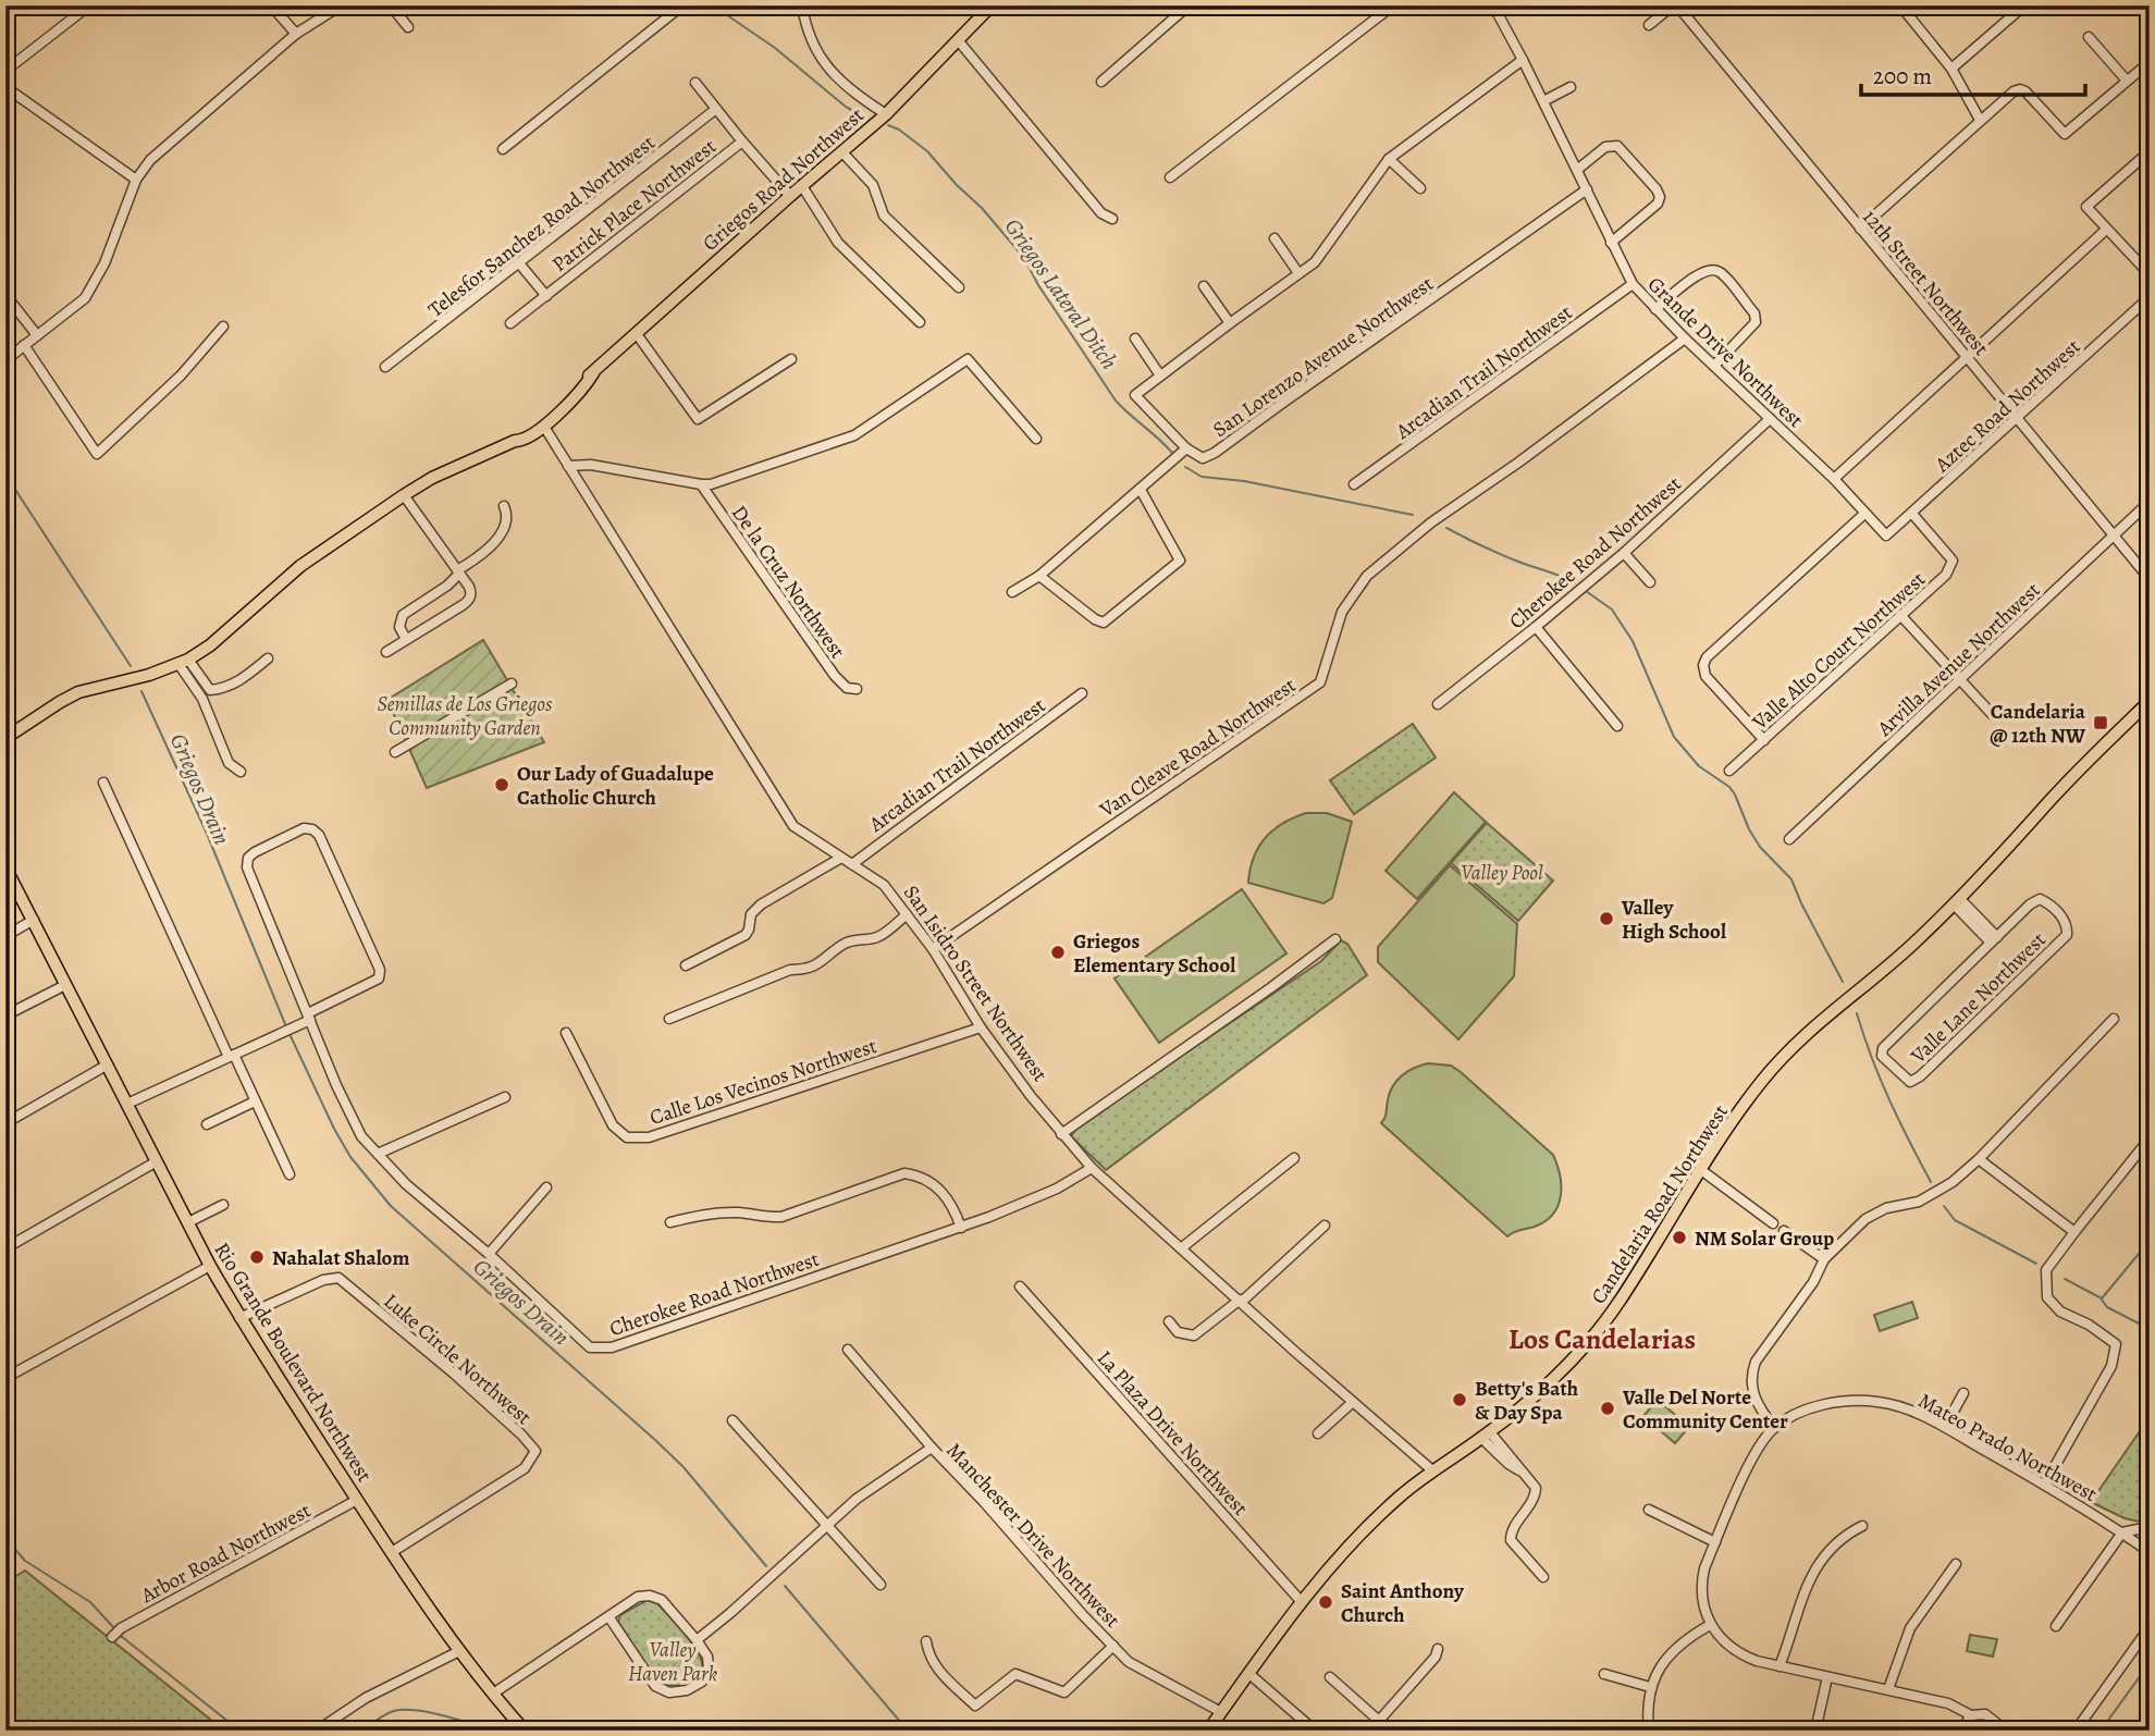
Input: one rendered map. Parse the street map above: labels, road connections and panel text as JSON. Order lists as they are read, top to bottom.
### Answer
{
  "streets": {
    "main road": ["Griegos Road Northwest", "Candelaria Road Northwest", "Rio Grande Boulevard Northwest"],
    "street": [
      "Patrick Place Northwest",
      "Telesfor Sanchez Road Northwest",
      "12th Street Northwest",
      "Grande Drive Northwest",
      "San Lorenzo Avenue Northwest",
      "Arcadian Trail Northwest",
      "Aztec Road Northwest",
      "Cherokee Road Northwest",
      "De la Cruz Northwest",
      "Valle Alto Court Northwest",
      "Arvilla Avenue Northwest",
      "Van Cleave Road Northwest",
      "San Isidro Street Northwest",
      "Valle Lane Northwest",
      "Calle Los Vecinos Northwest",
      "Luke Circle Northwest",
      "La Plaza Drive Northwest",
      "Mateo Prado Northwest",
      "Manchester Drive Northwest",
      "Arbor Road Northwest"
    ]
  },
  "crossings": [
    ["Griegos Road Northwest", "Patrick Place Northwest"],
    ["Griegos Road Northwest", "San Isidro Street Northwest"],
    ["Patrick Place Northwest", "Telesfor Sanchez Road Northwest"],
    ["12th Street Northwest", "Aztec Road Northwest"],
    ["12th Street Northwest", "Arvilla Avenue Northwest"],
    ["Grande Drive Northwest", "San Lorenzo Avenue Northwest"],
    ["Grande Drive Northwest", "Arcadian Trail Northwest"],
    ["Grande Drive Northwest", "Aztec Road Northwest"],
    ["Grande Drive Northwest", "Cherokee Road Northwest"],
    ["Grande Drive Northwest", "Van Cleave Road Northwest"],
    ["Arcadian Trail Northwest", "San Isidro Street Northwest"],
    ["Aztec Road Northwest", "Valle Alto Court Northwest"],
    ["Cherokee Road Northwest", "San Isidro Street Northwest"],
    ["Van Cleave Road Northwest", "San Isidro Street Northwest"],
    ["San Isidro Street Northwest", "Calle Los Vecinos Northwest"],
    ["San Isidro Street Northwest", "Candelaria Road Northwest"],
    ["Valle Lane Northwest", "Candelaria Road Northwest"],
    ["Candelaria Road Northwest", "La Plaza Drive Northwest"],
    ["Candelaria Road Northwest", "Manchester Drive Northwest"],
    ["Luke Circle Northwest", "Rio Grande Boulevard Northwest"],
    ["Rio Grande Boulevard Northwest", "Arbor Road Northwest"]
  ],
  "districts": ["Los Candelarias"],
  "water": ["Griegos Lateral Ditch", "Griegos Drain"],
  "parks": ["Semillas de Los Griegos Community Garden", "Valley Pool", "Valley Haven Park"],
  "places": {
    "transit": ["Candelaria @ 12th NW"],
    "other": [
      "Our Lady of Guadalupe Catholic Church",
      "Valley High School",
      "Griegos Elementary School",
      "NM Solar Group",
      "Nahalat Shalom",
      "Betty's Bath & Day Spa",
      "Valle Del Norte Community Center",
      "Saint Anthony Church"
    ]
  },
  "scale_bar": "200 m"
}
